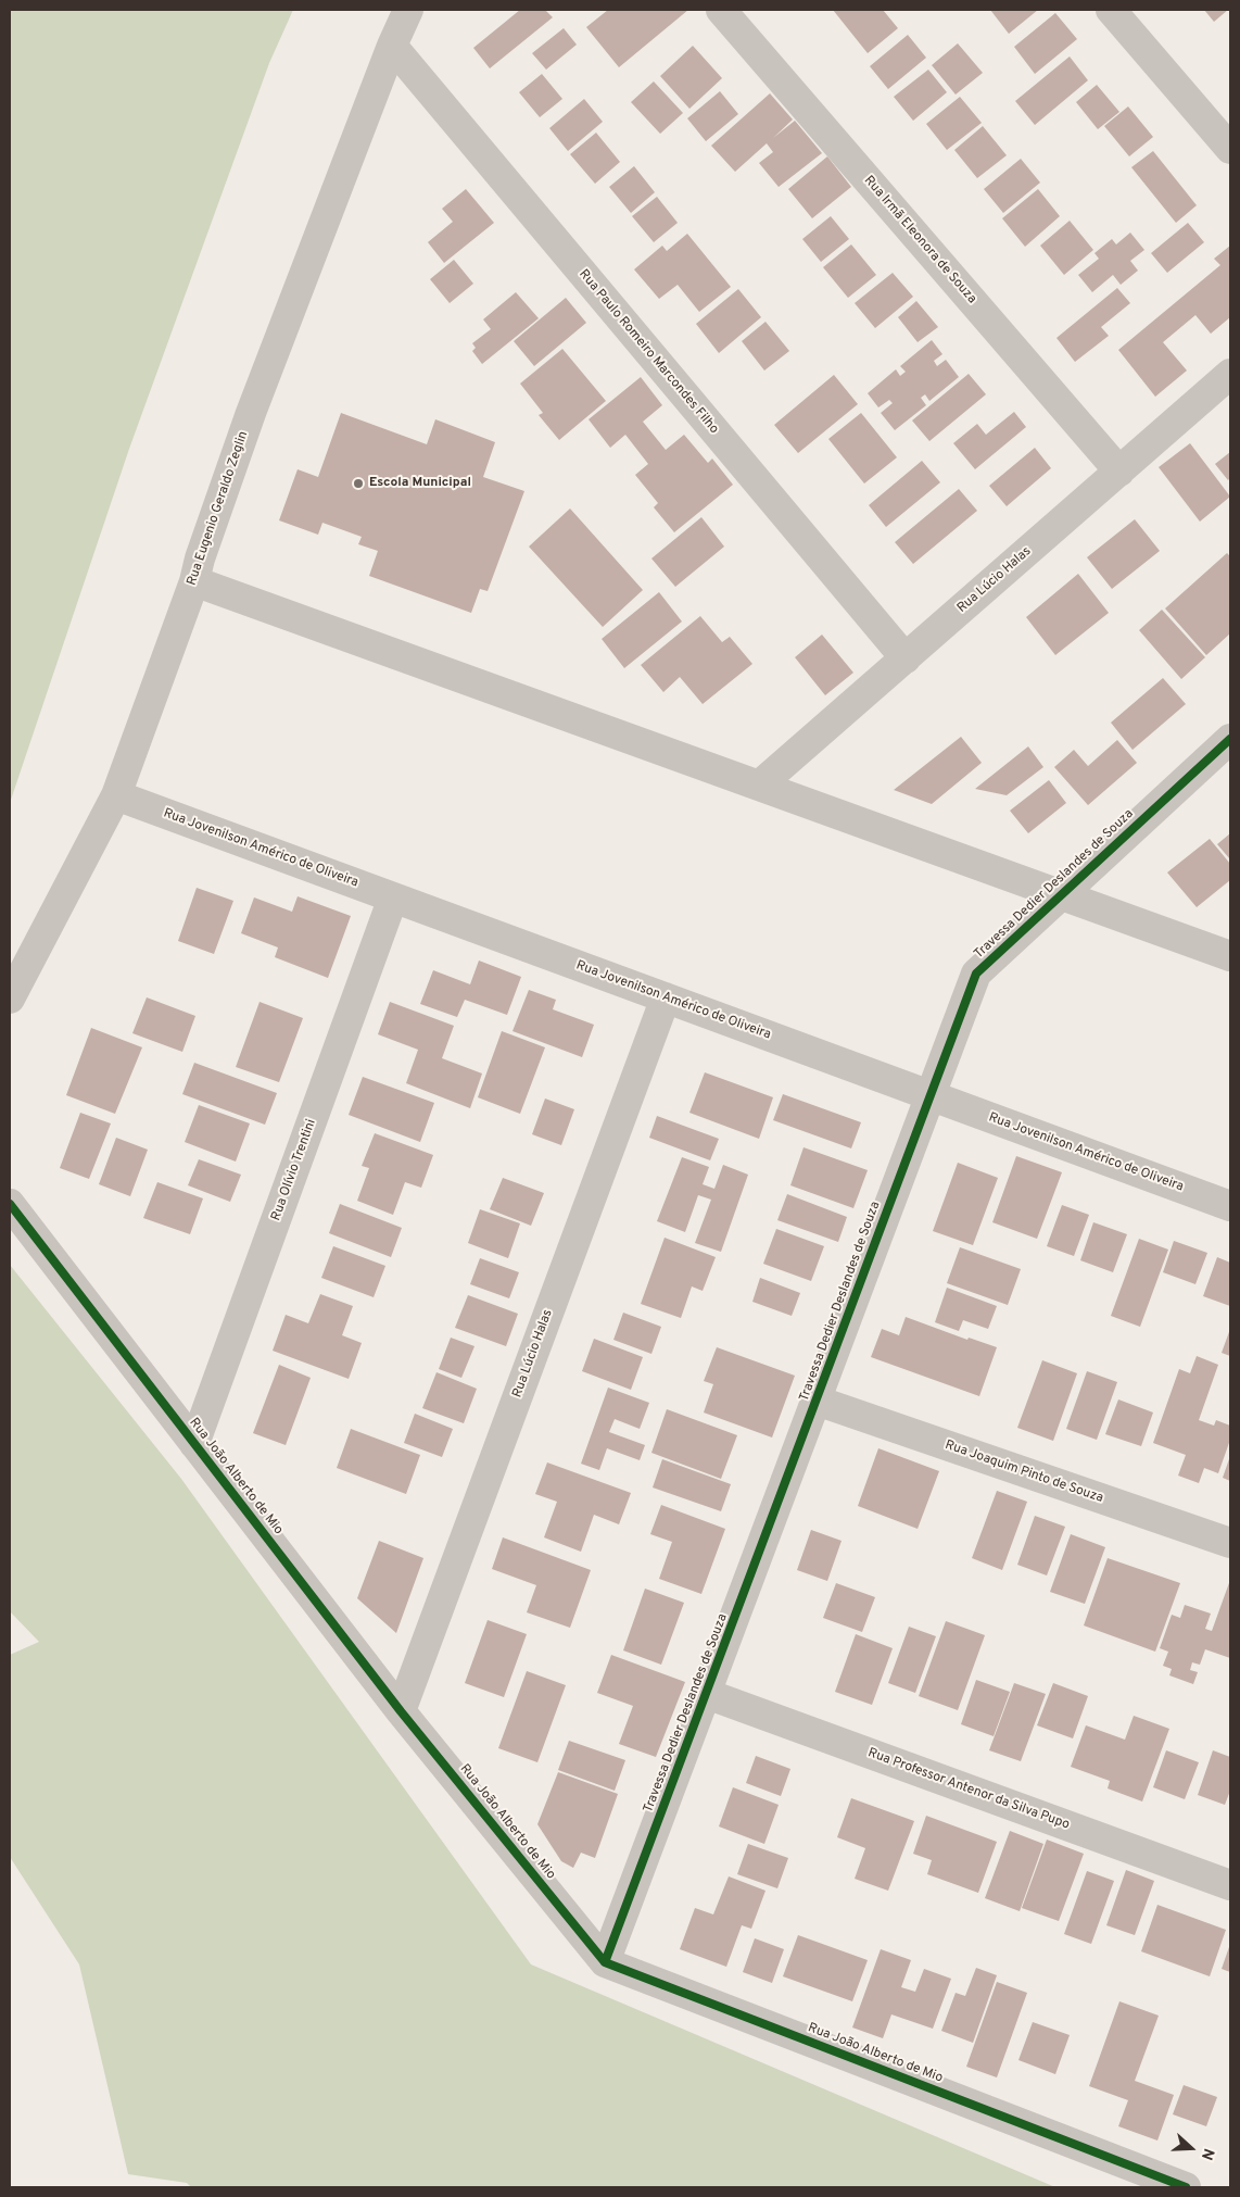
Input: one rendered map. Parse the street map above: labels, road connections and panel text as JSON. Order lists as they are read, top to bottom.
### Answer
{
  "streets": {
    "street": [
      "Rua Irmã Eleonora de Souza",
      "Rua Paulo Romeiro Marcondes Filho",
      "Rua Eugenio Geraldo Zeglin",
      "Rua Lúcio Halas",
      "Rua Jovenilson Américo de Oliveira",
      "Travessa Dedier Deslandes de Souza",
      "Rua Olívio Trentini",
      "Rua Joaquim Pinto de Souza",
      "Rua João Alberto de Mio",
      "Rua Professor Antenor da Silva Pupo"
    ]
  },
  "crossings": [
    ["Rua Irmã Eleonora de Souza", "Rua Lúcio Halas"],
    ["Rua Paulo Romeiro Marcondes Filho", "Rua Eugenio Geraldo Zeglin"],
    ["Rua Paulo Romeiro Marcondes Filho", "Rua Lúcio Halas"],
    ["Rua Eugenio Geraldo Zeglin", "Rua Jovenilson Américo de Oliveira"],
    ["Rua Lúcio Halas", "Rua Jovenilson Américo de Oliveira"],
    ["Rua Lúcio Halas", "Rua João Alberto de Mio"],
    ["Rua Jovenilson Américo de Oliveira", "Travessa Dedier Deslandes de Souza"],
    ["Rua Jovenilson Américo de Oliveira", "Rua Olívio Trentini"],
    ["Travessa Dedier Deslandes de Souza", "Rua Joaquim Pinto de Souza"],
    ["Travessa Dedier Deslandes de Souza", "Rua João Alberto de Mio"],
    ["Travessa Dedier Deslandes de Souza", "Rua Professor Antenor da Silva Pupo"],
    ["Rua Olívio Trentini", "Rua João Alberto de Mio"]
  ],
  "places": ["Escola Municipal"],
  "north": "right"
}
